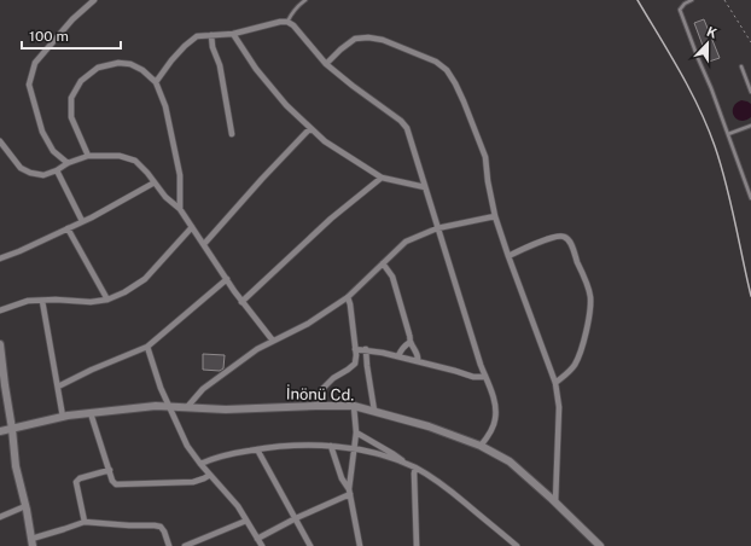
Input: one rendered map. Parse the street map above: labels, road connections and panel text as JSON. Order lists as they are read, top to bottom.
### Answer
{
  "streets": {
    "street": ["İnönü Cd."]
  },
  "scale_bar": "100 m",
  "north": "top"
}
